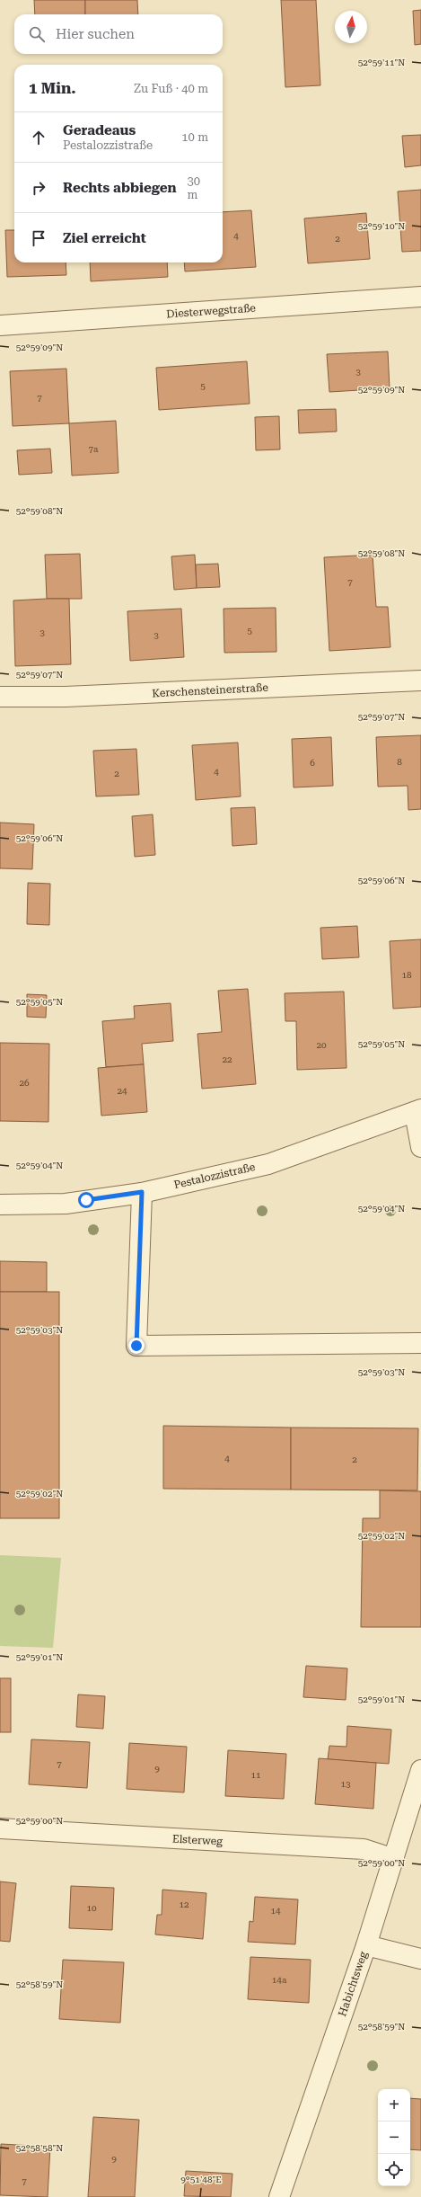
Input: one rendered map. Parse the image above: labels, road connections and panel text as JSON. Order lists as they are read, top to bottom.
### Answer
{
  "streets": {
    "street": [
      "Diesterwegstraße",
      "Kerschensteinerstraße",
      "Pestalozzistraße",
      "Elsterweg",
      "Habichtsweg"
    ]
  },
  "crossings": [
    ["Elsterweg", "Habichtsweg"]
  ],
  "house_numbers": [
    "4",
    "2",
    "3",
    "5",
    "7",
    "7a",
    "7",
    "5",
    "3",
    "3",
    "8",
    "6",
    "4",
    "2",
    "18",
    "20",
    "22",
    "26",
    "24",
    "4",
    "2",
    "7",
    "9",
    "11",
    "13",
    "12",
    "10",
    "14",
    "14a",
    "9",
    "7"
  ],
  "north": "top",
  "page": {
    "search": "Hier suchen",
    "heading": ["1 Min.", "Zu Fuß · 40 m"],
    "list": [
      ["Geradeaus", "Pestalozzistraße", "10 m"],
      ["Rechts abbiegen", "30 m"],
      "Ziel erreicht"
    ],
    "map_buttons": ["+", "−"]
  },
  "coordinates": [
    "52°59'11\"N",
    "52°59'10\"N",
    "52°59'09\"N",
    "52°59'08\"N",
    "52°59'07\"N",
    "52°59'06\"N",
    "52°59'05\"N",
    "52°59'04\"N",
    "52°59'03\"N",
    "52°59'02\"N",
    "52°59'01\"N",
    "52°59'00\"N",
    "52°58'59\"N",
    "52°58'58\"N",
    "9°51'48\"E"
  ]
}
